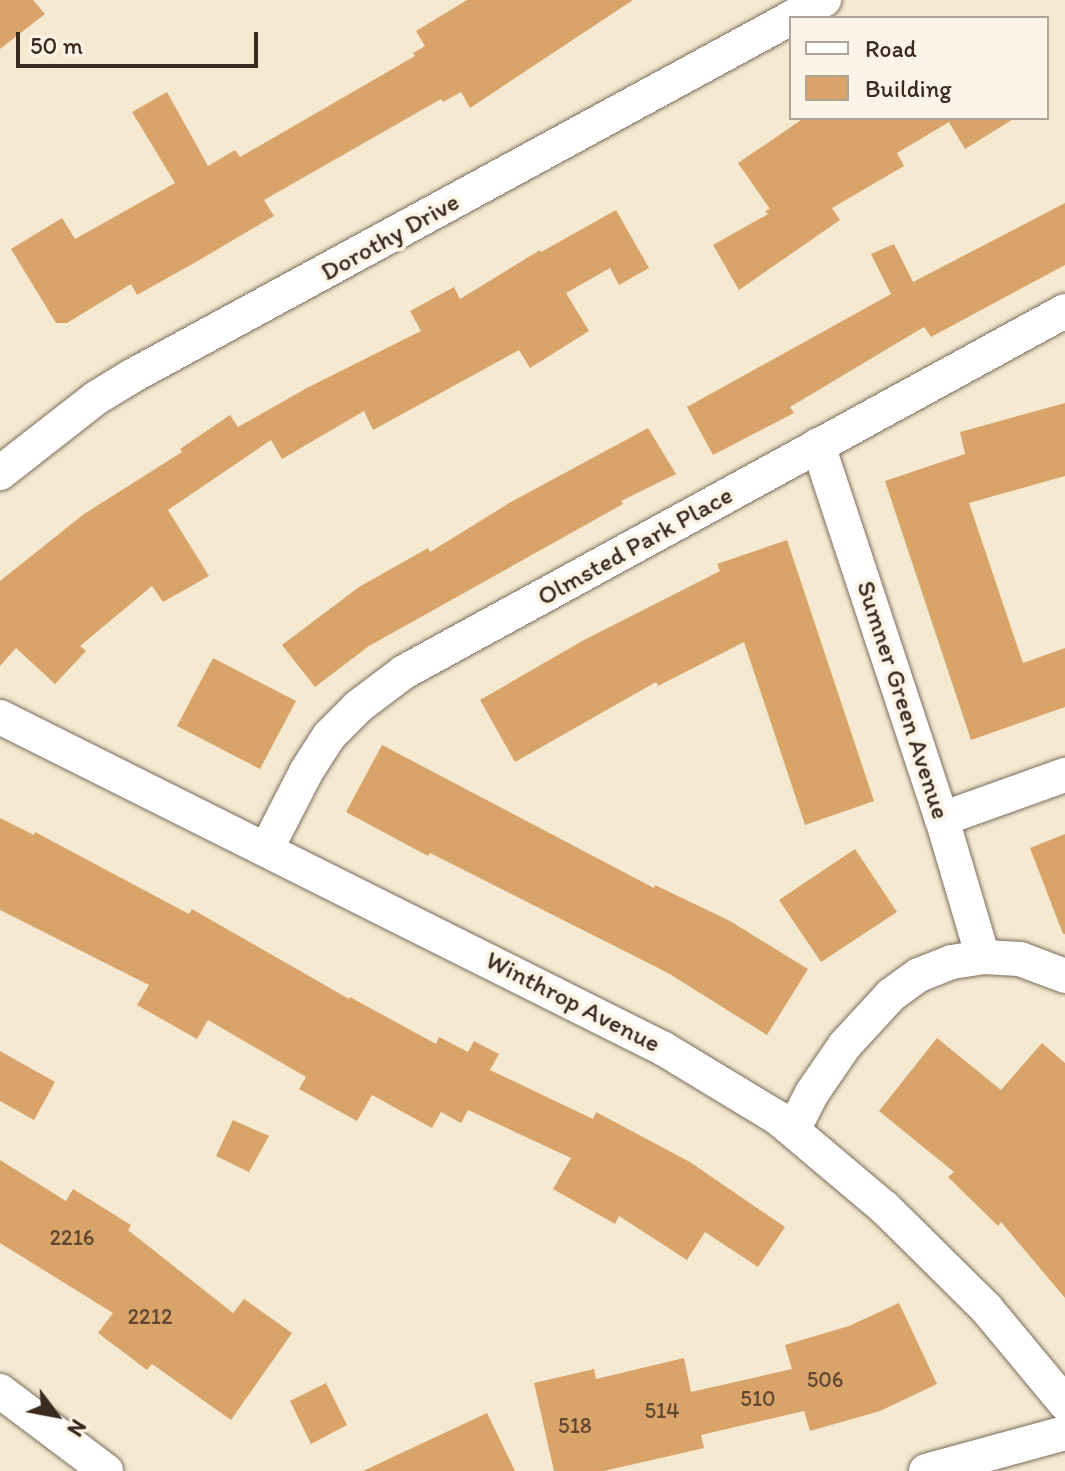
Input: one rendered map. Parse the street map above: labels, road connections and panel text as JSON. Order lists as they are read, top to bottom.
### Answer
{
  "streets": {
    "street": [
      "Dorothy Drive",
      "Olmsted Park Place",
      "Sumner Green Avenue",
      "Winthrop Avenue"
    ]
  },
  "crossings": [
    ["Olmsted Park Place", "Sumner Green Avenue"],
    ["Olmsted Park Place", "Winthrop Avenue"]
  ],
  "house_numbers": [
    "2216",
    "2212",
    "506",
    "510",
    "514",
    "518"
  ],
  "legend": ["Road", "Building"],
  "scale_bar": "50 m",
  "north": "bottom right"
}
